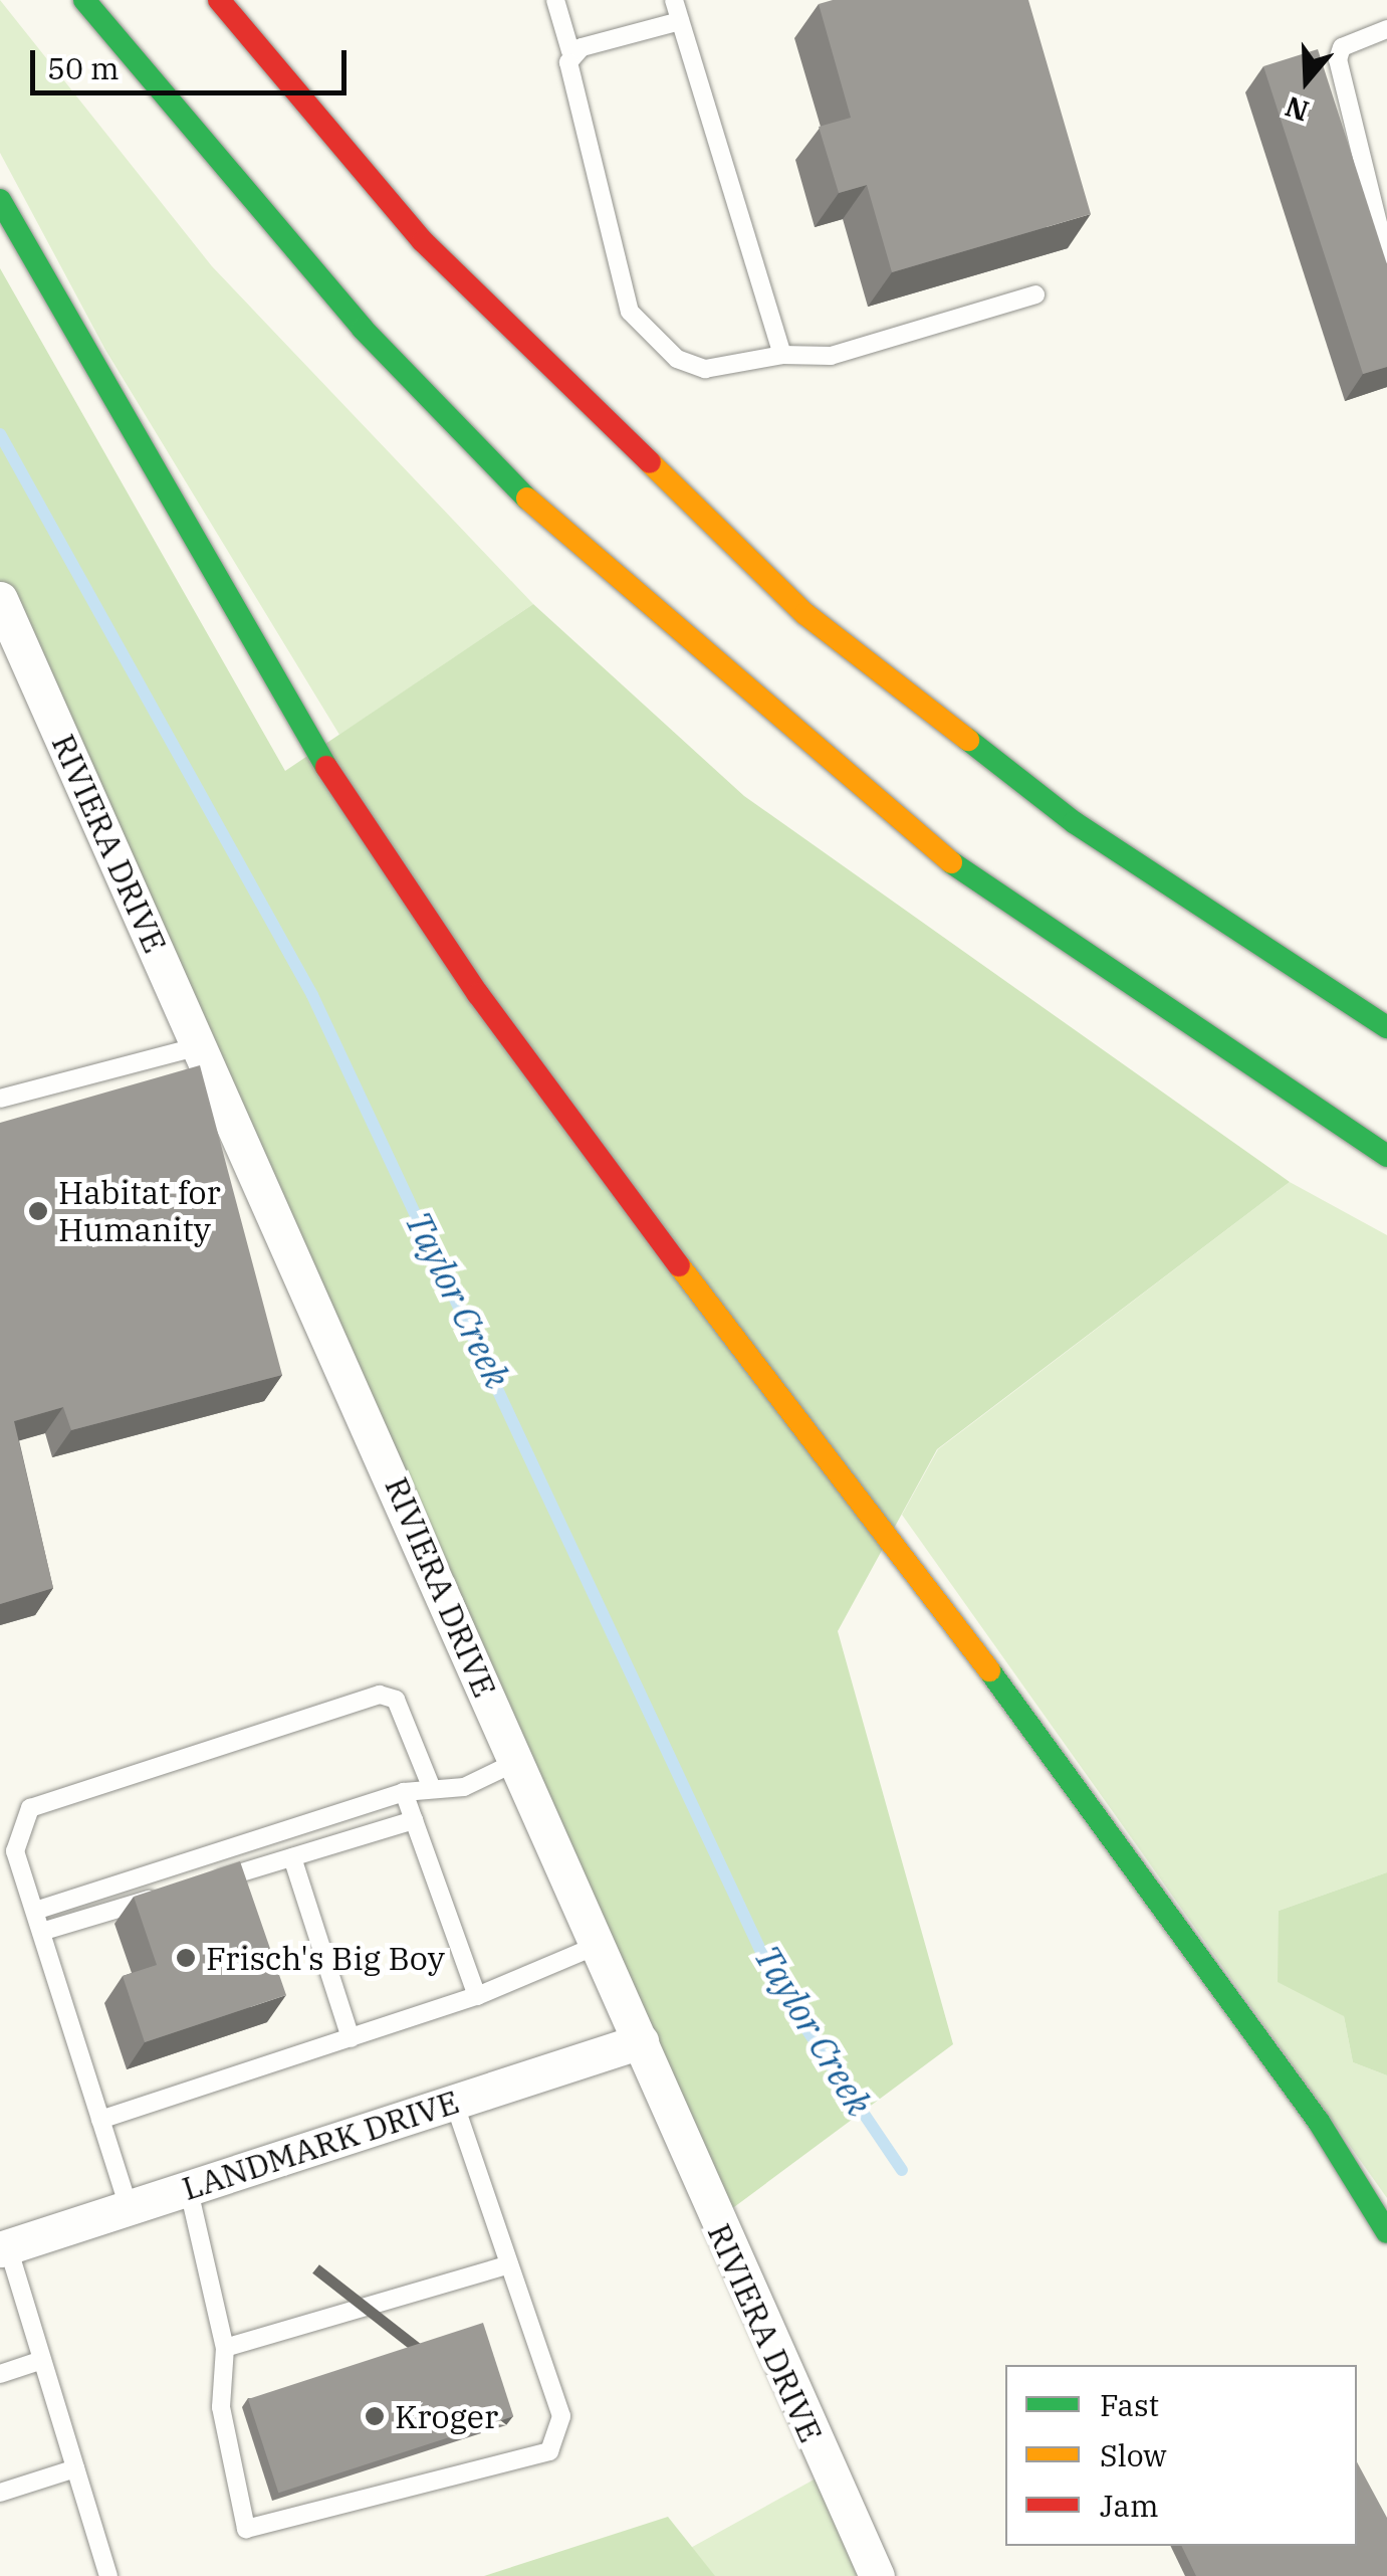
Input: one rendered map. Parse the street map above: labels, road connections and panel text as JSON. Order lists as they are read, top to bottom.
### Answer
{
  "streets": {
    "street": ["RIVIERA DRIVE", "LANDMARK DRIVE"]
  },
  "crossings": [
    ["RIVIERA DRIVE", "LANDMARK DRIVE"]
  ],
  "water": ["Taylor Creek"],
  "places": ["Habitat for Humanity", "Frisch's Big Boy", "Kroger"],
  "legend": ["Fast", "Slow", "Jam"],
  "scale_bar": "50 m",
  "north": "bottom"
}
